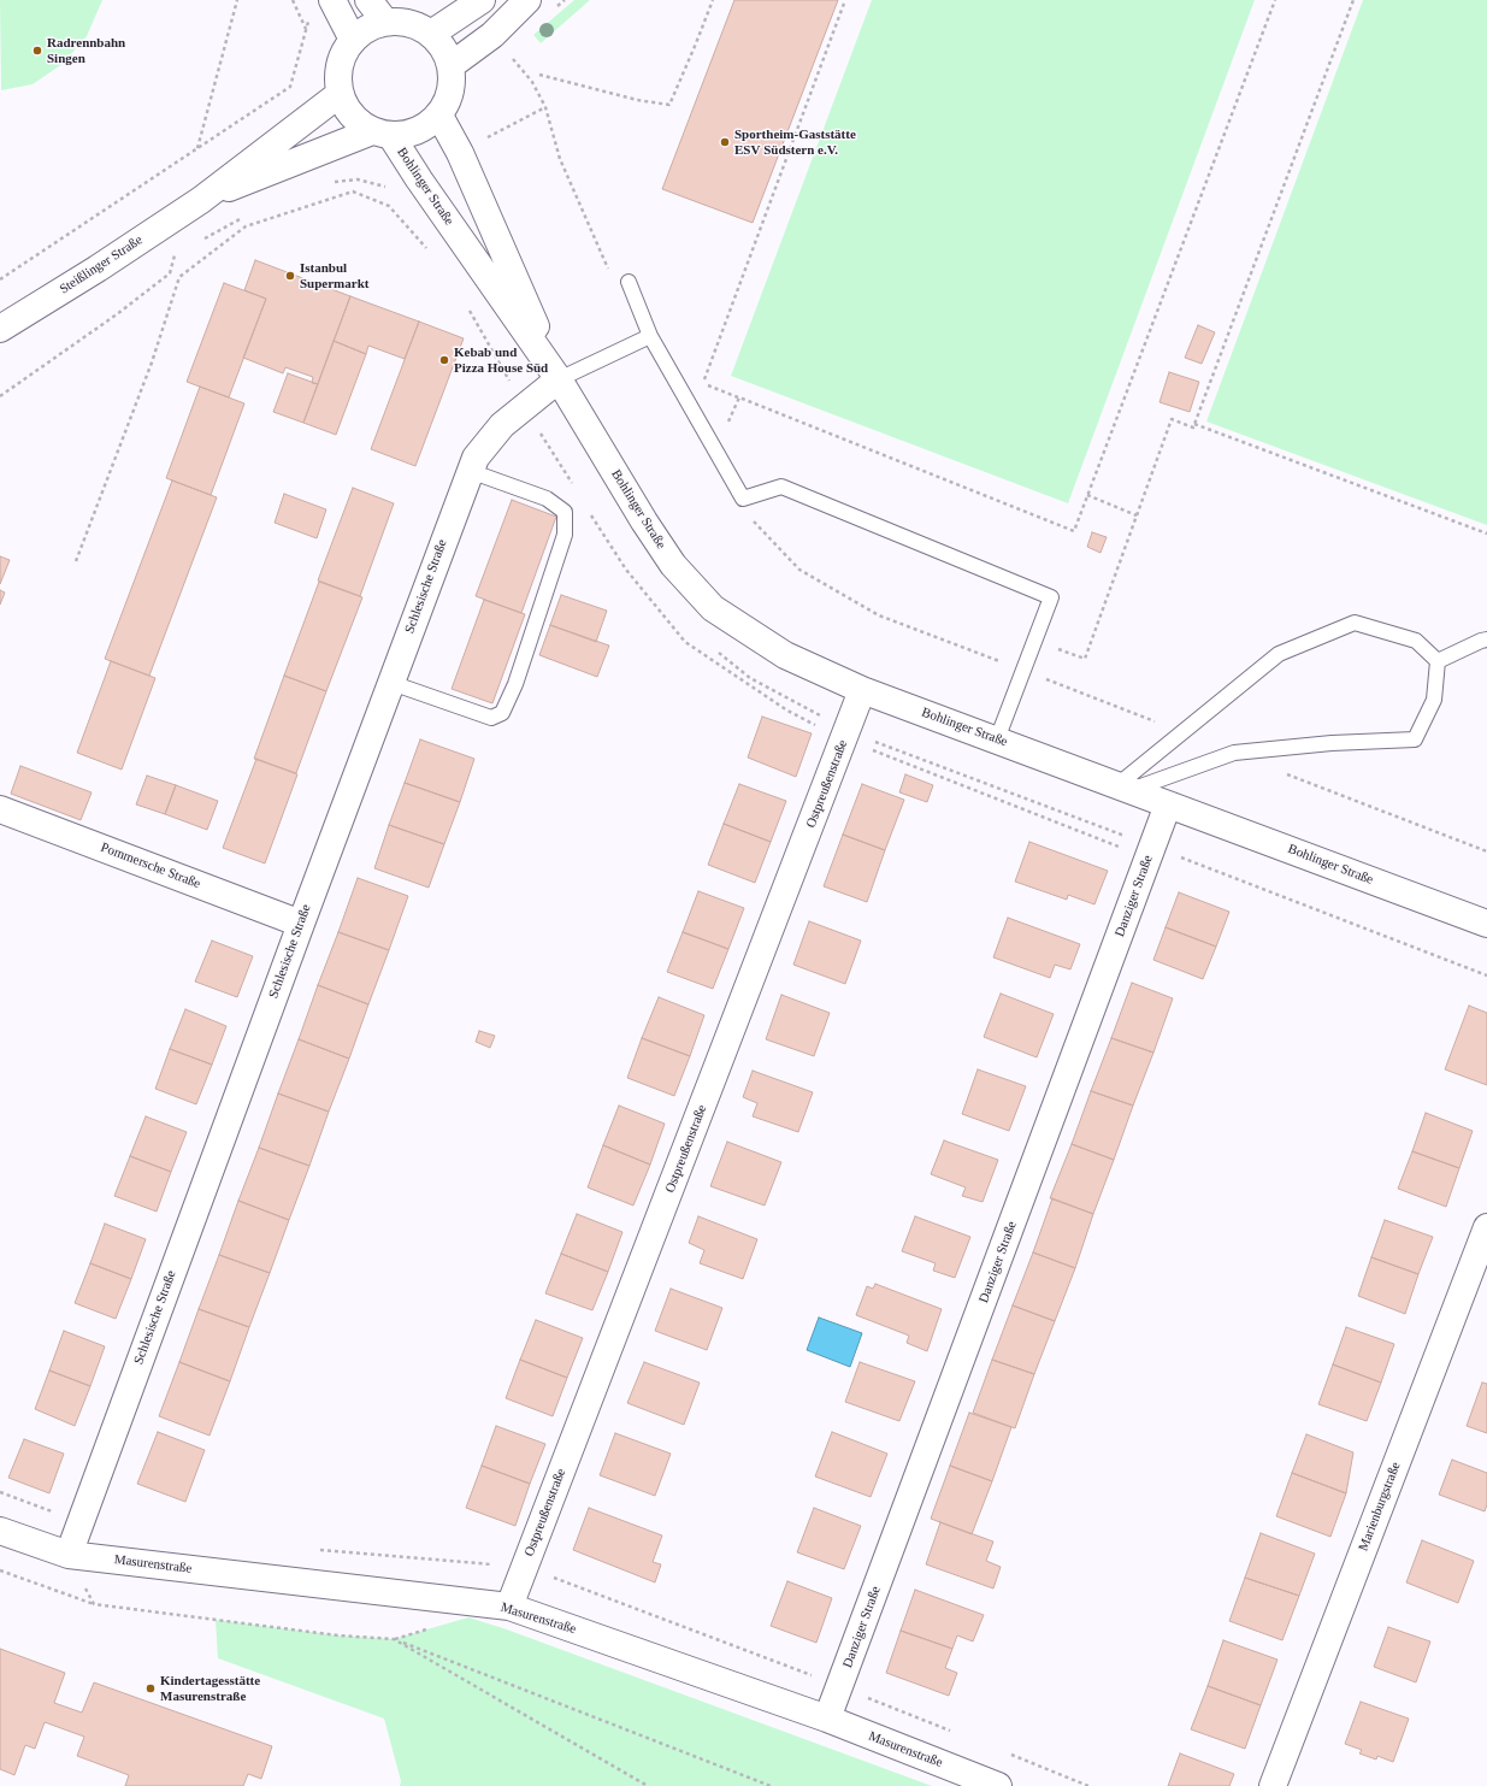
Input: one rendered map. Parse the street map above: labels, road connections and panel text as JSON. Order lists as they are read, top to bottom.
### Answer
{
  "streets": {
    "street": [
      "Bohlinger Straße",
      "Steißlinger Straße",
      "Schlesische Straße",
      "Ostpreußenstraße",
      "Pommersche Straße",
      "Danziger Straße",
      "Marienburgstraße",
      "Masurenstraße"
    ]
  },
  "crossings": [
    ["Bohlinger Straße", "Steißlinger Straße"],
    ["Bohlinger Straße", "Schlesische Straße"],
    ["Bohlinger Straße", "Ostpreußenstraße"],
    ["Bohlinger Straße", "Danziger Straße"],
    ["Schlesische Straße", "Pommersche Straße"],
    ["Schlesische Straße", "Masurenstraße"],
    ["Ostpreußenstraße", "Masurenstraße"],
    ["Danziger Straße", "Masurenstraße"]
  ],
  "places": [
    "Radrennbahn Singen",
    "Sportheim-Gaststätte ESV Südstern e.V.",
    "Istanbul Supermarkt",
    "Kebab und Pizza House Süd",
    "Kindertagesstätte Masurenstraße"
  ]
}
